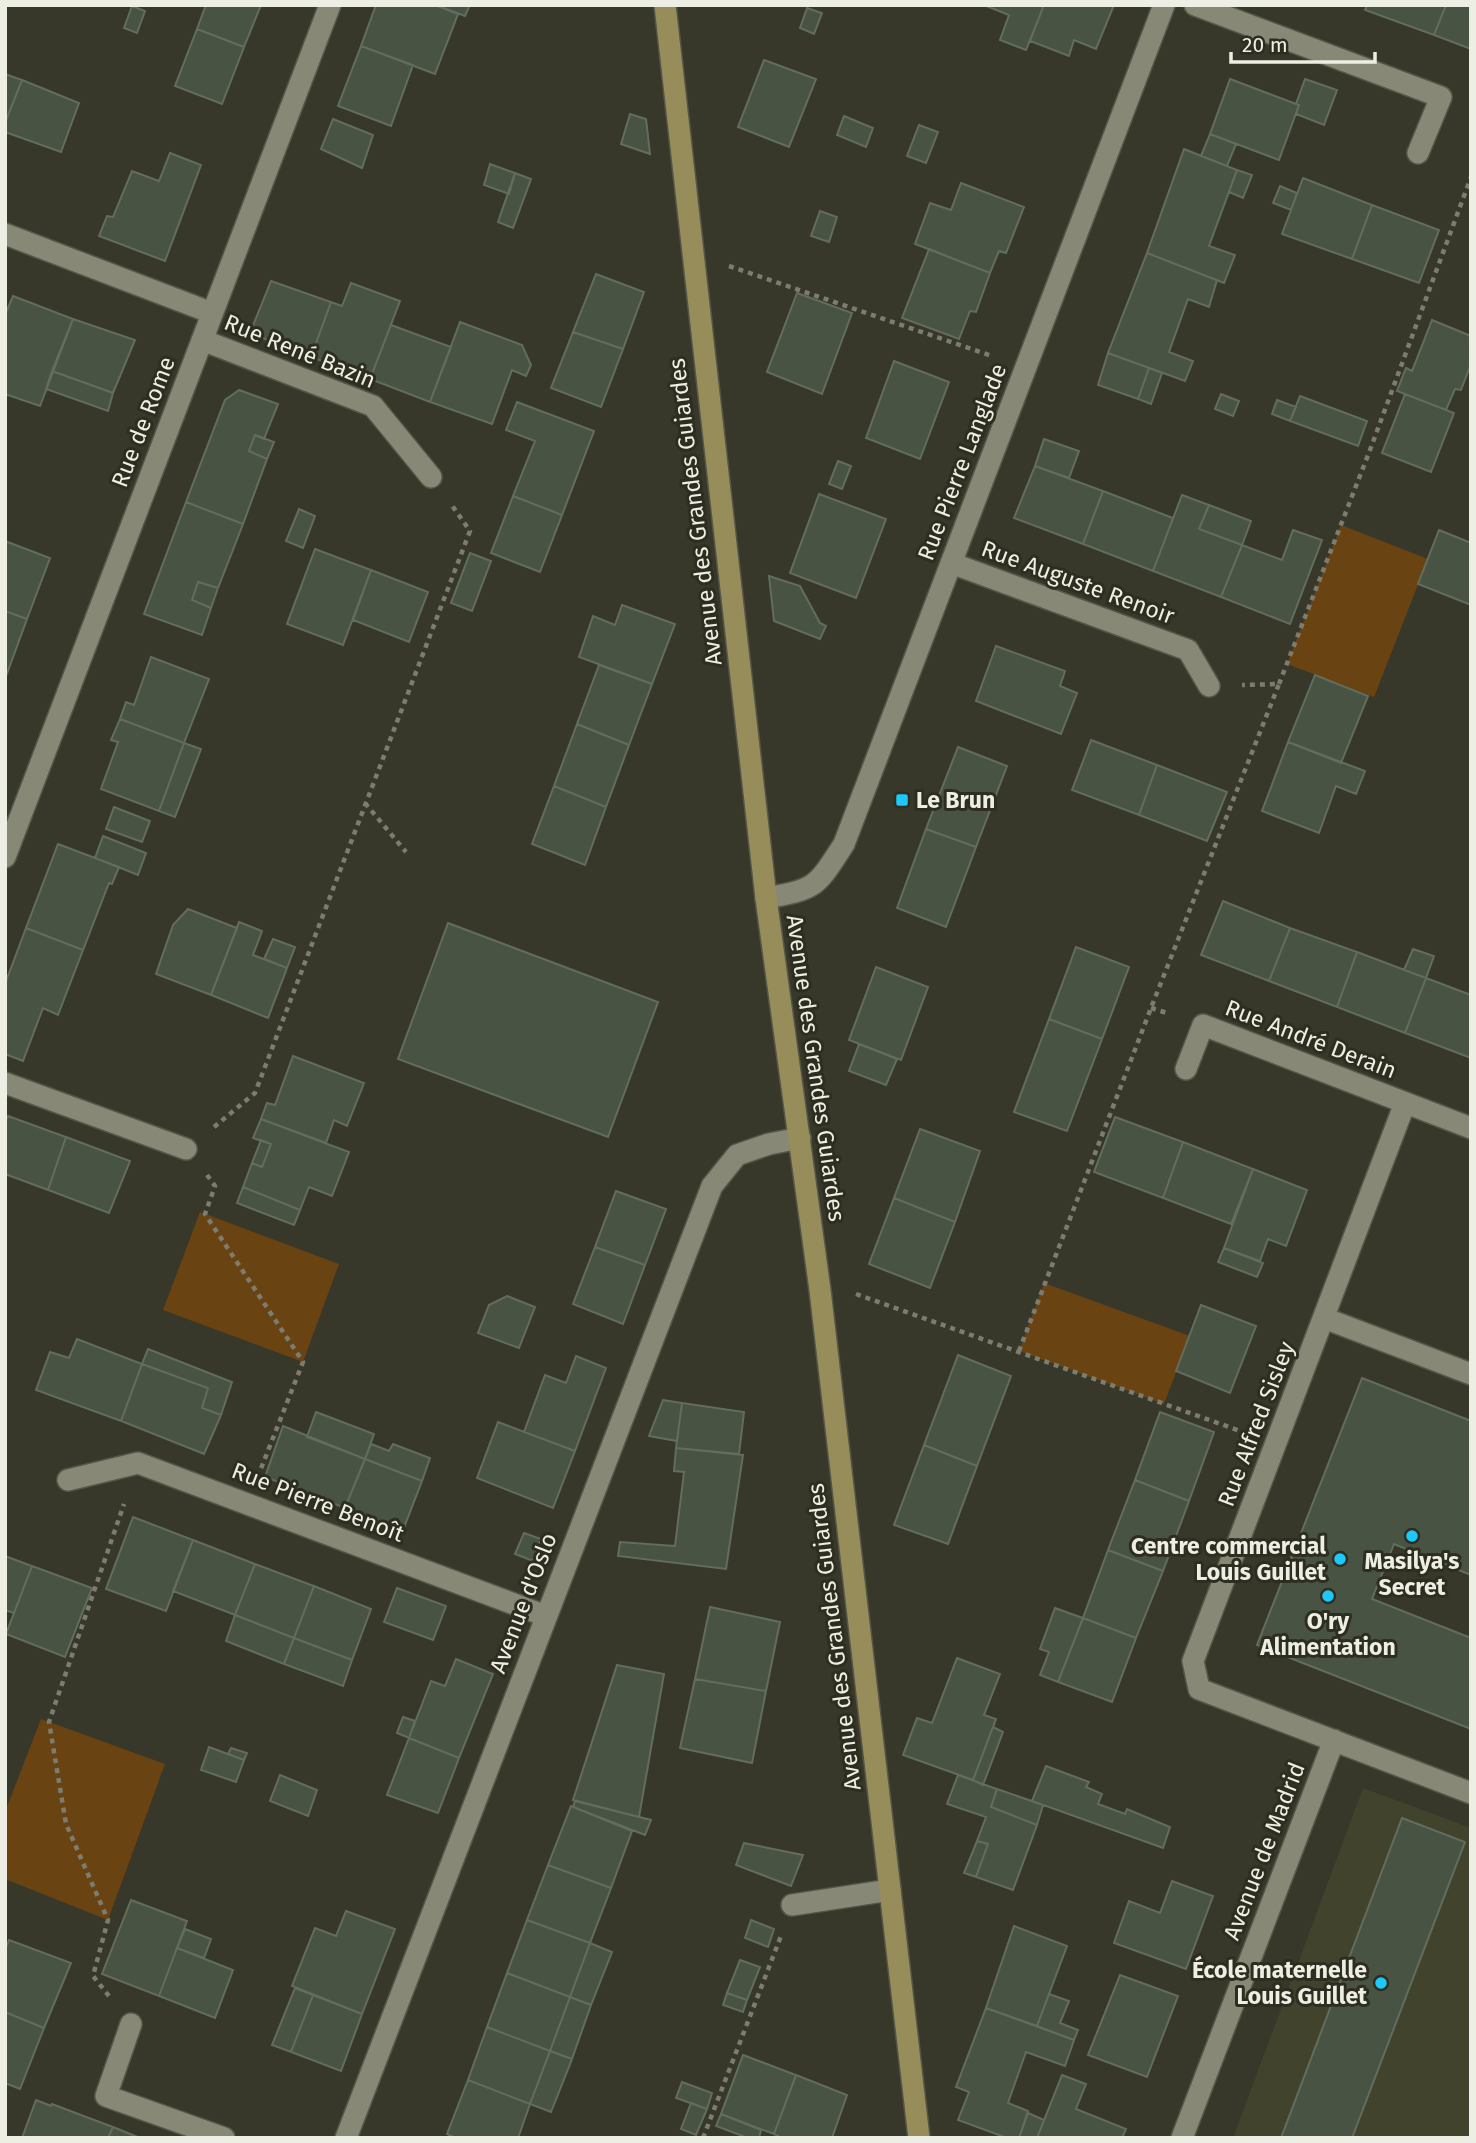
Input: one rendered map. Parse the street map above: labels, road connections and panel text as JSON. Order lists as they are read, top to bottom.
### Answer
{
  "streets": {
    "street": [
      "Rue René Bazin",
      "Rue de Rome",
      "Rue Pierre Langlade",
      "Avenue des Grandes Guiardes",
      "Rue Auguste Renoir",
      "Rue André Derain",
      "Rue Alfred Sisley",
      "Rue Pierre Benoît",
      "Avenue d'Oslo",
      "Avenue de Madrid"
    ]
  },
  "crossings": [
    ["Rue René Bazin", "Rue de Rome"],
    ["Rue Pierre Langlade", "Avenue des Grandes Guiardes"],
    ["Rue Pierre Langlade", "Rue Auguste Renoir"],
    ["Avenue des Grandes Guiardes", "Avenue d'Oslo"],
    ["Rue André Derain", "Rue Alfred Sisley"],
    ["Rue Alfred Sisley", "Avenue de Madrid"],
    ["Rue Pierre Benoît", "Avenue d'Oslo"]
  ],
  "places": {
    "transit": ["Le Brun"],
    "other": [
      "Masilya's Secret",
      "Centre commercial Louis Guillet",
      "O'ry Alimentation",
      "École maternelle Louis Guillet"
    ]
  },
  "scale_bar": "20 m"
}
